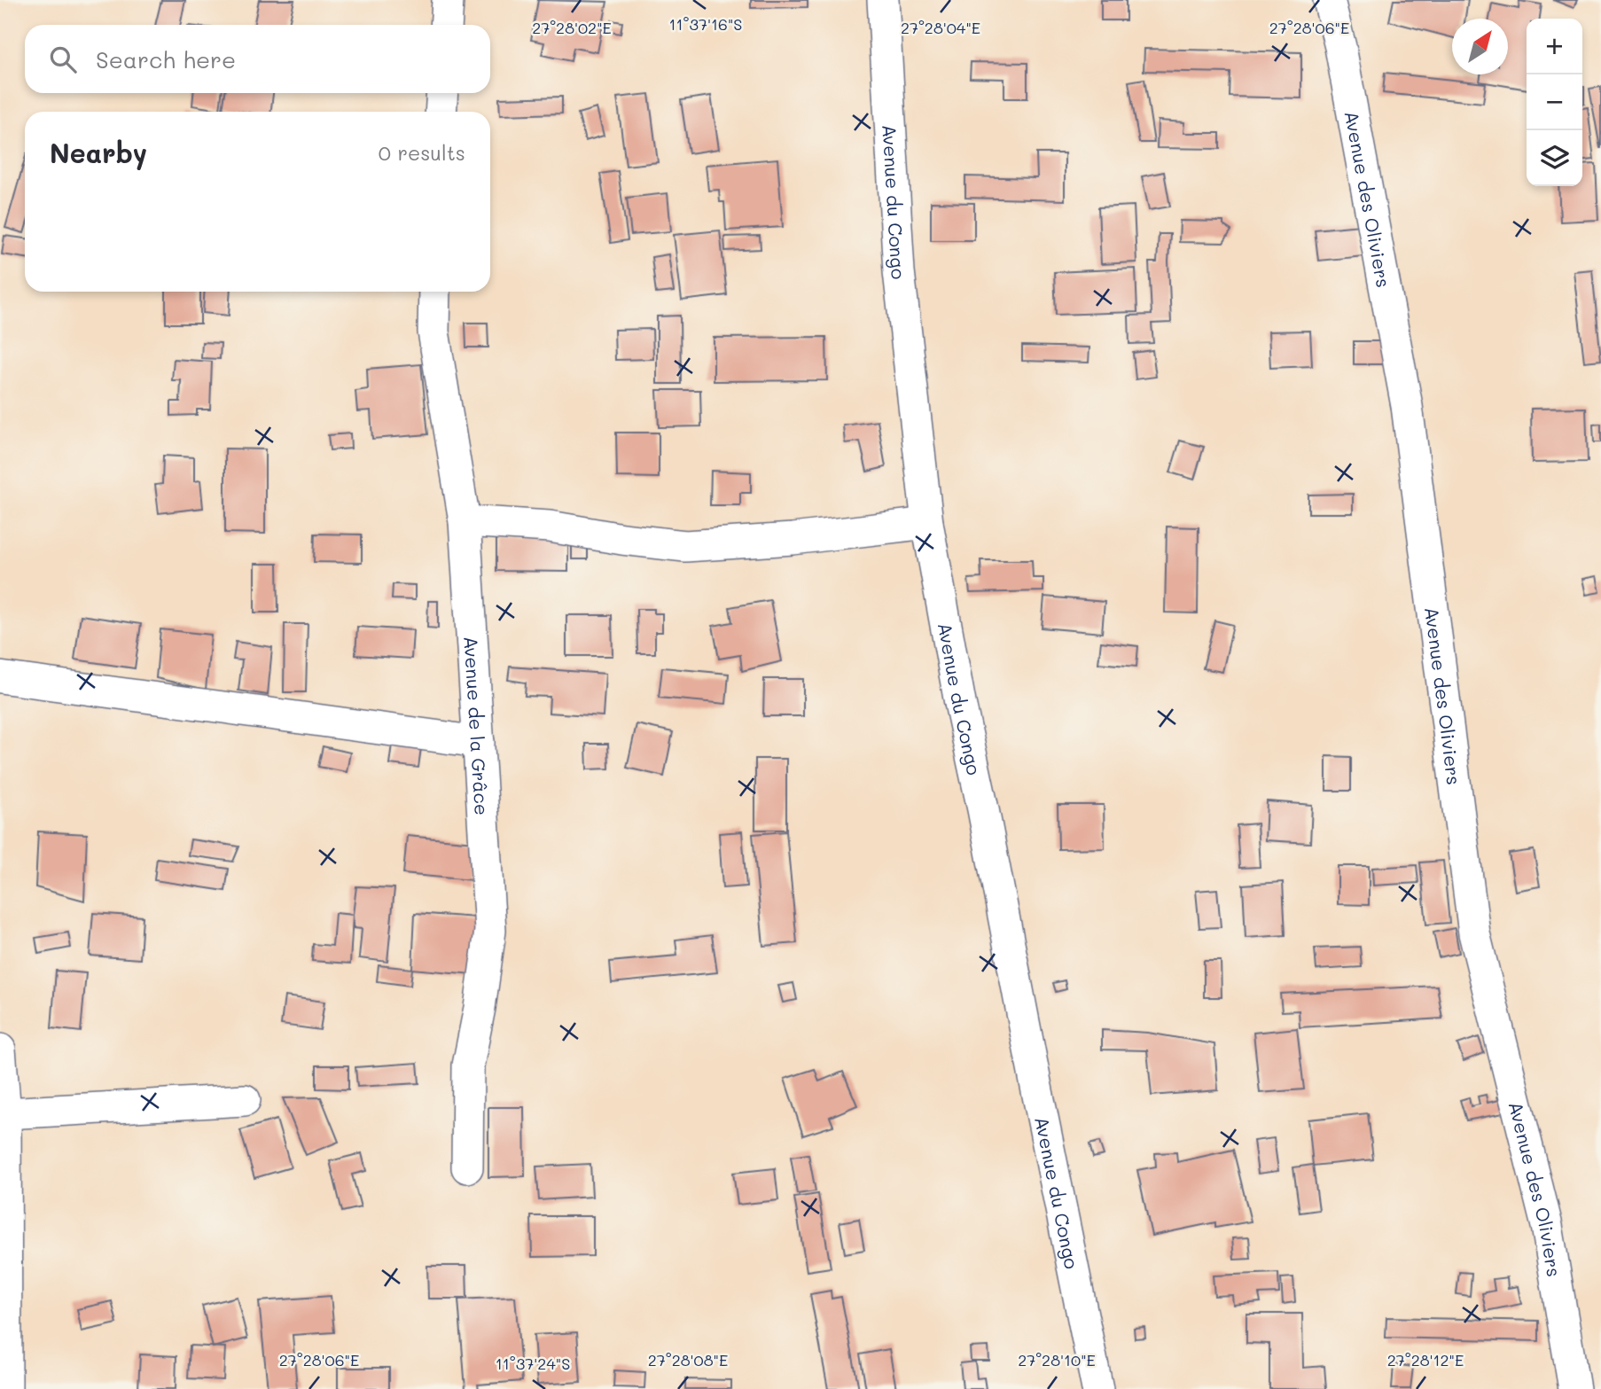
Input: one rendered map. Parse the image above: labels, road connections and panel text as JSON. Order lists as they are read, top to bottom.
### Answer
{
  "streets": {
    "street": ["Avenue des Oliviers", "Avenue du Congo", "Avenue de la Grâce"]
  },
  "north": "top right",
  "page": {
    "map_buttons": ["+", "−"],
    "search": "Search here",
    "heading": ["Nearby", "0 results"]
  },
  "coordinates": [
    "11°37'16\"S",
    "27°28'02\"E",
    "27°28'04\"E",
    "27°28'06\"E",
    "27°28'08\"E",
    "27°28'10\"E",
    "27°28'12\"E",
    "11°37'24\"S"
  ]
}
